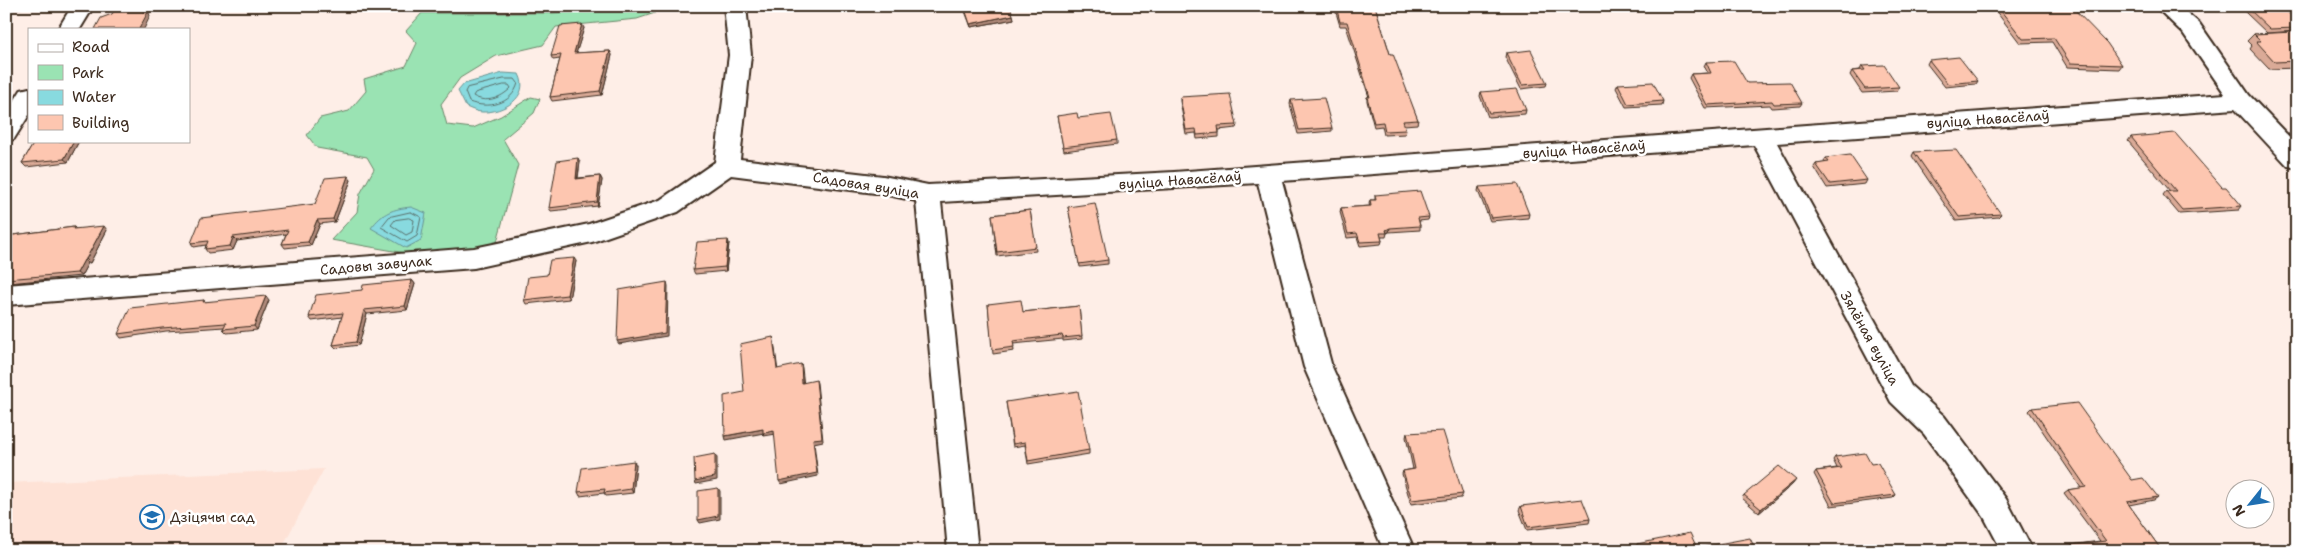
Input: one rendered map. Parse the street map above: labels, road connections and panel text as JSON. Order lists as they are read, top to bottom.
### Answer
{
  "streets": {
    "street": [
      "вуліца Навасёлаў",
      "Садовая вуліца",
      "Садовы завулак",
      "Зялёная вуліца"
    ]
  },
  "crossings": [
    ["вуліца Навасёлаў", "Садовая вуліца"],
    ["вуліца Навасёлаў", "Зялёная вуліца"],
    ["Садовая вуліца", "Садовы завулак"]
  ],
  "places": {
    "school or university": ["Дзіцячы сад"]
  },
  "legend": [
    "Road",
    "Park",
    "Water",
    "Building"
  ],
  "north": "bottom left"
}
